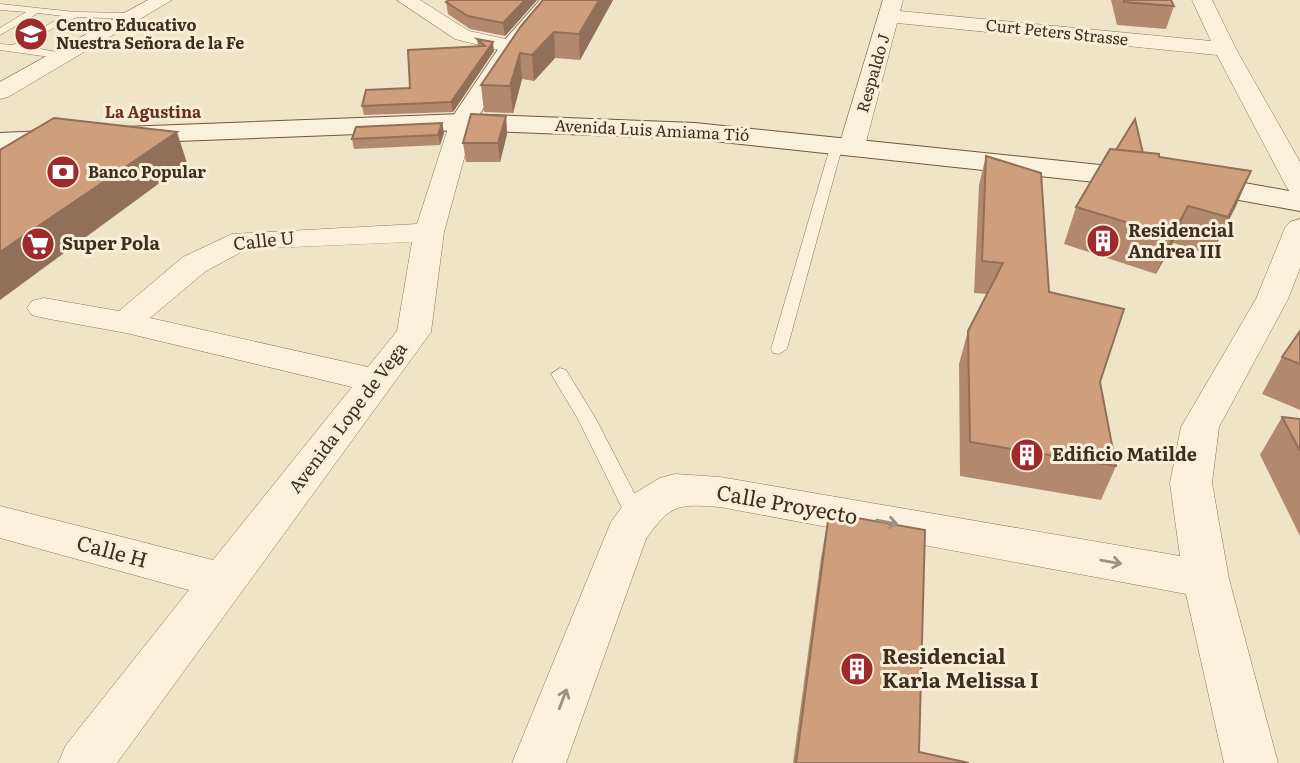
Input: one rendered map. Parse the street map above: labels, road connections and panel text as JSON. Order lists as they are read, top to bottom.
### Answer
{
  "streets": {
    "main road": ["Avenida Luis Amiama Tió", "Avenida Lope de Vega"],
    "street": [
      "Curt Peters Strasse",
      "Respaldo J",
      "Calle U",
      "Calle Proyecto",
      "Calle H"
    ]
  },
  "crossings": [
    ["Curt Peters Strasse", "Respaldo J"],
    ["Respaldo J", "Avenida Luis Amiama Tió"],
    ["Avenida Luis Amiama Tió", "Avenida Lope de Vega"],
    ["Calle U", "Avenida Lope de Vega"],
    ["Avenida Lope de Vega", "Calle H"]
  ],
  "one_way": ["Calle Proyecto"],
  "districts": ["La Agustina"],
  "places": {
    "school or university": ["Centro Educativo Nuestra Señora de la Fe"],
    "bank": ["Banco Popular"],
    "building": ["Residencial Andrea III", "Edificio Matilde", "Residencial Karla Melissa I"],
    "supermarket": ["Super Pola"]
  }
}
